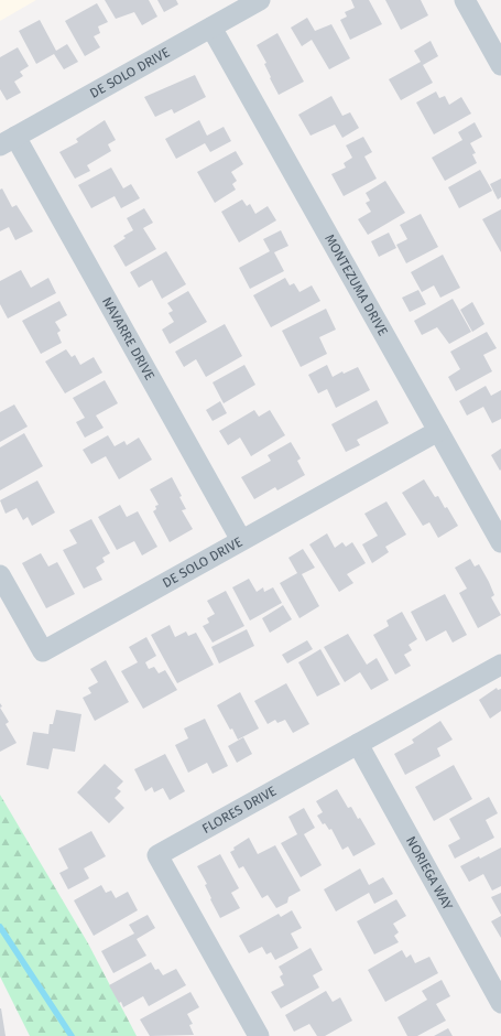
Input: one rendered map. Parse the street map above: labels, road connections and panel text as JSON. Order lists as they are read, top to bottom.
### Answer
{
  "streets": {
    "street": [
      "DE SOLO DRIVE",
      "MONTEZUMA DRIVE",
      "NAVARRE DRIVE",
      "FLORES DRIVE",
      "NORIEGA WAY"
    ]
  },
  "crossings": [
    ["DE SOLO DRIVE", "MONTEZUMA DRIVE"],
    ["DE SOLO DRIVE", "NAVARRE DRIVE"],
    ["FLORES DRIVE", "NORIEGA WAY"]
  ]
}
